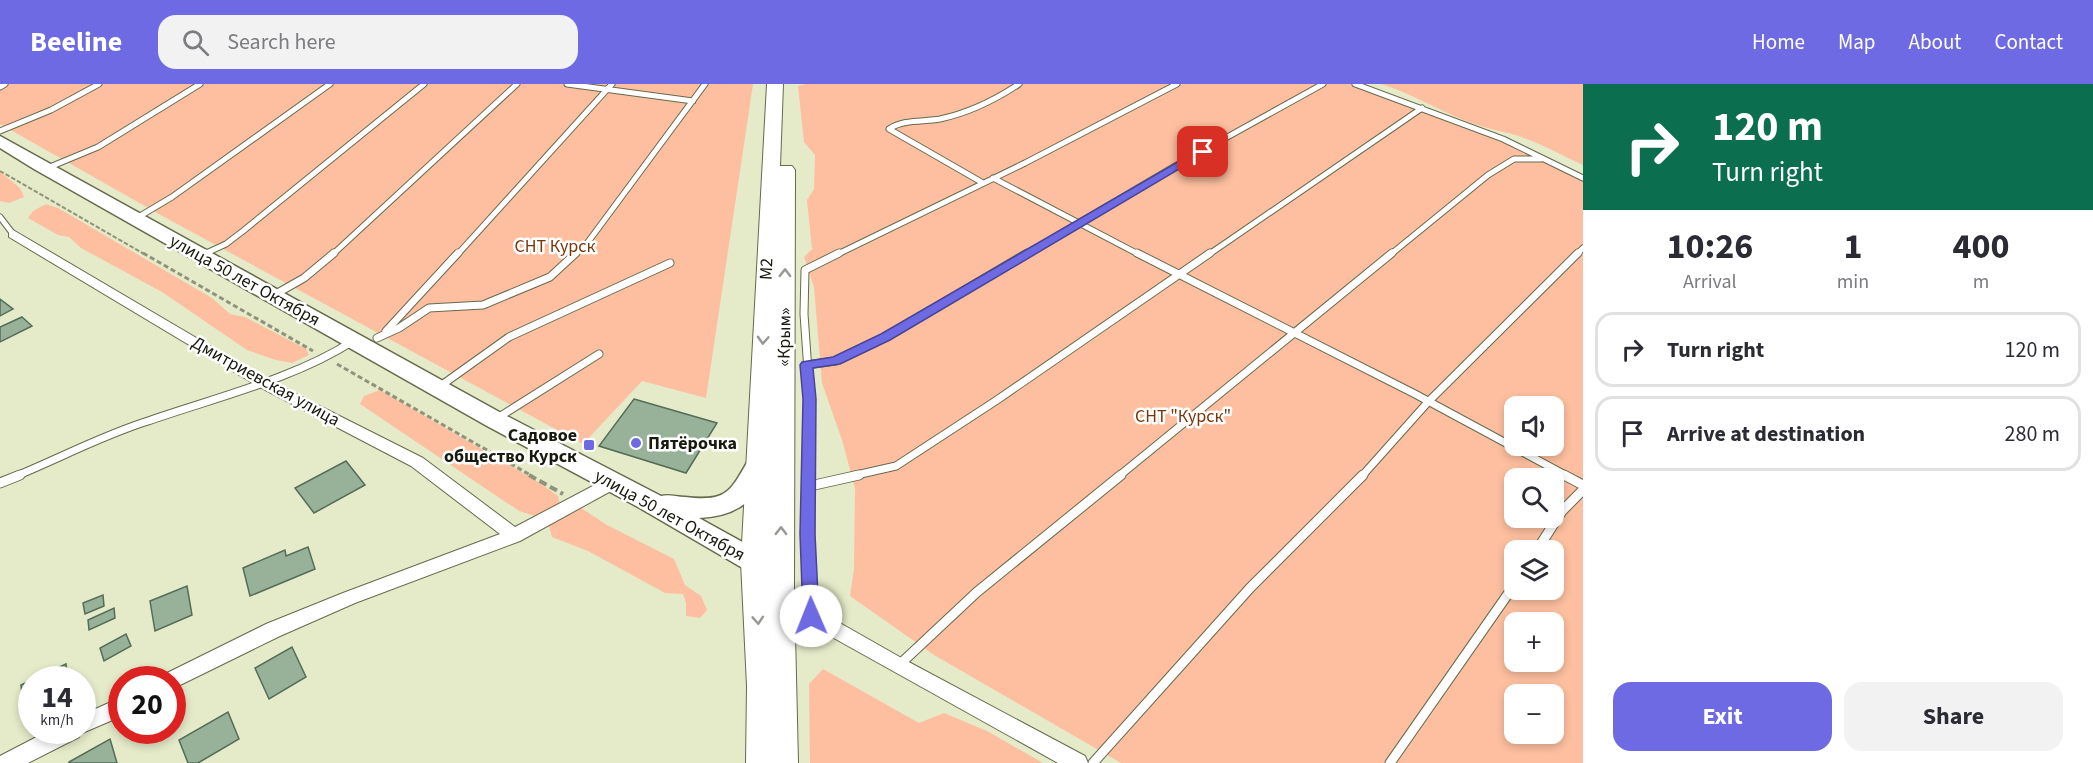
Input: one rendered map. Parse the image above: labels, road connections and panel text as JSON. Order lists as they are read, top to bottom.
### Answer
{
  "streets": {
    "highway": ["М2", "«Крым»"],
    "main road": ["улица 50 лет Октября"],
    "street": ["Дмитриевская улица"]
  },
  "crossings": [
    ["М2", "улица 50 лет Октября"],
    ["улица 50 лет Октября", "«Крым»"]
  ],
  "one_way": ["М2", "«Крым»"],
  "parks": ["СНТ Курск", "СНТ \"Курск\""],
  "places": {
    "other": ["Пятёрочка"],
    "transit": ["Садовое общество Курск"]
  },
  "page": {
    "header": "Beeline",
    "search": "Search here",
    "nav": [
      "Home",
      "Map",
      "About",
      "Contact"
    ],
    "turn": ["120 m", "Turn right"],
    "eta": [
      "10:26",
      "Arrival",
      "1",
      "min",
      "400",
      "m"
    ],
    "list": [
      {
        "name": "Turn right",
        "value": "120 m"
      },
      {
        "name": "Arrive at destination",
        "value": "280 m"
      }
    ],
    "map_buttons": ["+", "−"],
    "speed": "14 km/h",
    "limit": "20",
    "buttons": ["Exit", "Share"]
  }
}
